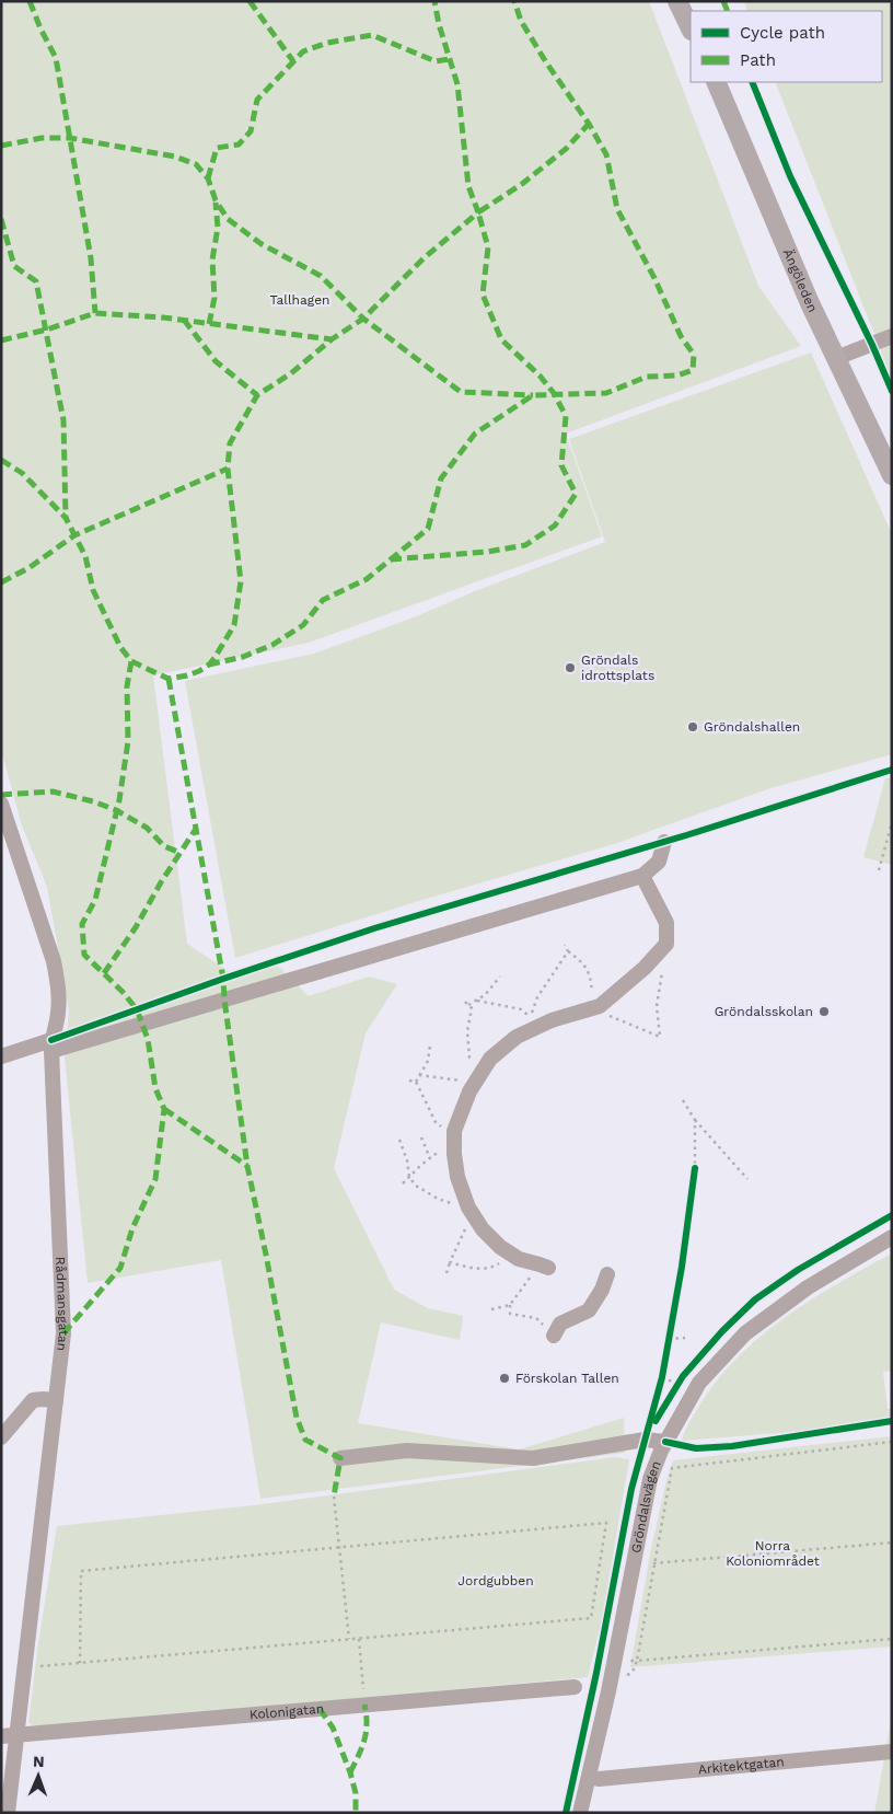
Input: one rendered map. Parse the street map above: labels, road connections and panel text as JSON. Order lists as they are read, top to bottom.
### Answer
{
  "streets": {
    "main road": ["Ängöleden"],
    "street": [
      "Rådmansgatan",
      "Gröndalsvägen",
      "Kolonigatan",
      "Arkitektgatan"
    ]
  },
  "crossings": [
    ["Rådmansgatan", "Kolonigatan"],
    ["Gröndalsvägen", "Arkitektgatan"]
  ],
  "parks": ["Tallhagen", "Norra Koloniområdet", "Jordgubben"],
  "places": [
    "Gröndals idrottsplats",
    "Gröndalshallen",
    "Gröndalsskolan",
    "Förskolan Tallen"
  ],
  "legend": ["Cycle path", "Path"],
  "north": "top"
}
